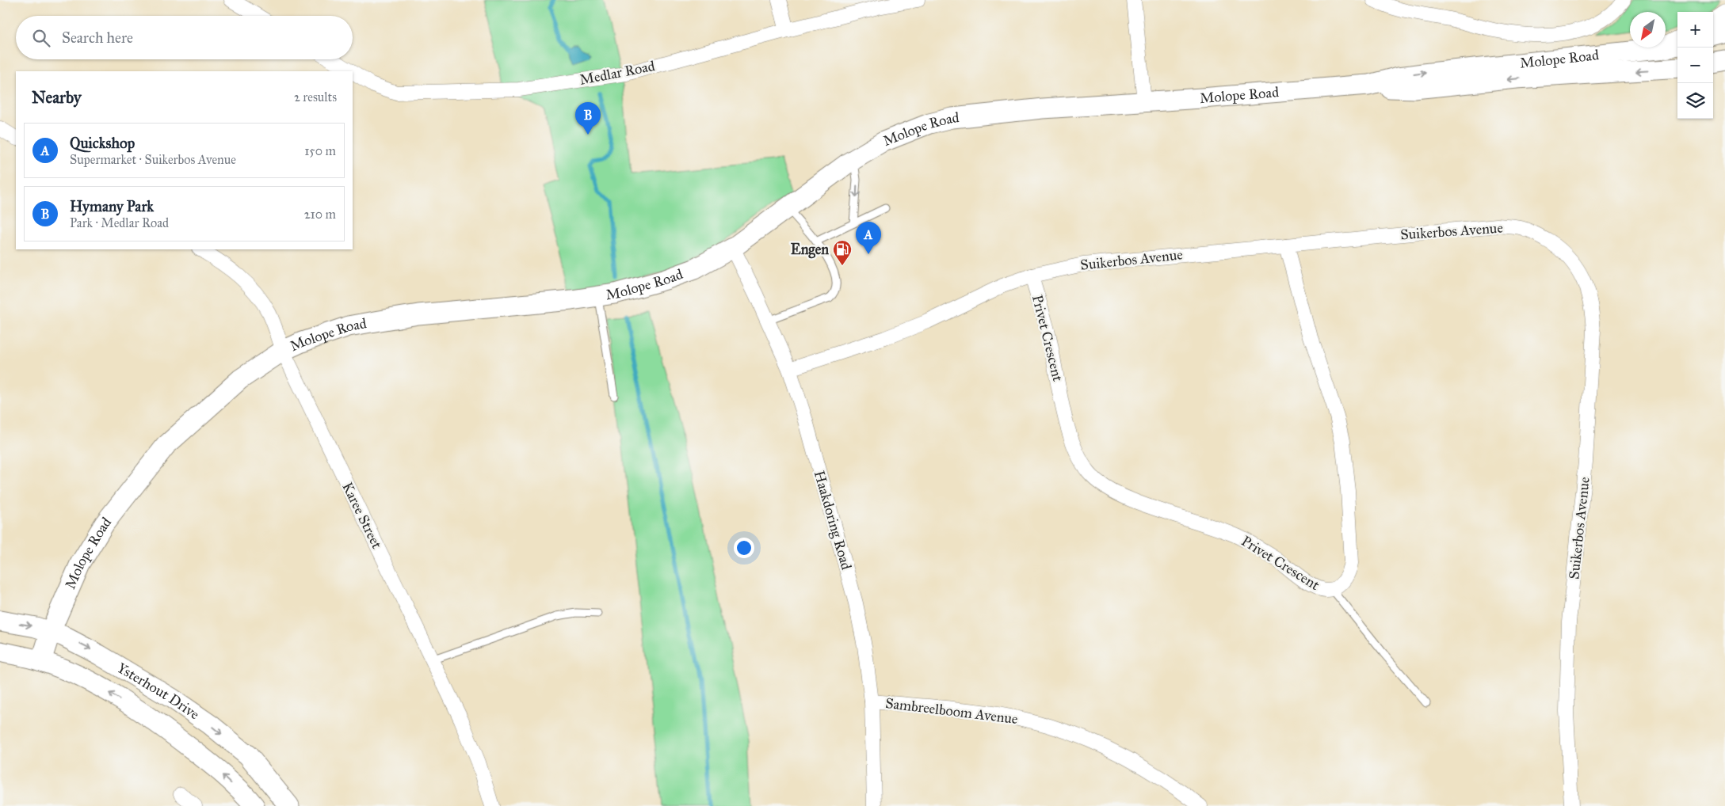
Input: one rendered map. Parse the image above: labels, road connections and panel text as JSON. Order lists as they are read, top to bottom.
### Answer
{
  "streets": {
    "street": [
      "Molope Road",
      "Medlar Road",
      "Suikerbos Avenue",
      "Privet Crescent",
      "Karee Street",
      "Haakdoring Road",
      "Ysterhout Drive",
      "Sambreelboom Avenue"
    ]
  },
  "crossings": [
    ["Molope Road", "Karee Street"],
    ["Molope Road", "Haakdoring Road"],
    ["Molope Road", "Ysterhout Drive"],
    ["Suikerbos Avenue", "Privet Crescent"],
    ["Suikerbos Avenue", "Haakdoring Road"],
    ["Haakdoring Road", "Sambreelboom Avenue"]
  ],
  "places": {
    "fuel station": ["Engen"]
  },
  "north": "bottom left",
  "page": {
    "map_buttons": ["+", "−"],
    "search": "Search here",
    "heading": ["Nearby", "2 results"],
    "pins": ["B", "A"],
    "list": [
      {
        "mark": "A",
        "name": "Quickshop",
        "note": "Supermarket · Suikerbos Avenue",
        "value": "150 m"
      },
      {
        "mark": "B",
        "name": "Hymany Park",
        "note": "Park · Medlar Road",
        "value": "210 m"
      }
    ]
  }
}
